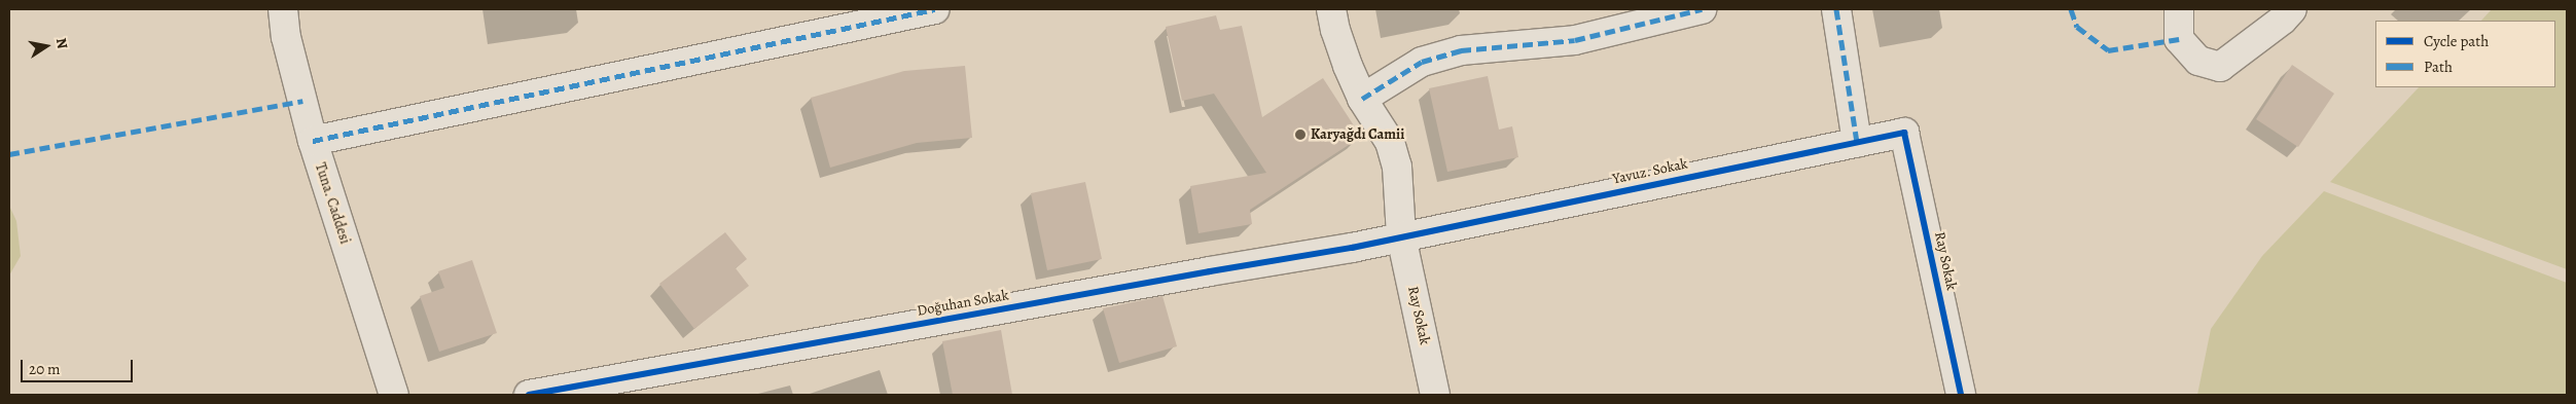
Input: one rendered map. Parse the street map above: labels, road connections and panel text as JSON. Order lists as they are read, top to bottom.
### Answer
{
  "streets": {
    "street": [
      "Yavuz. Sokak",
      "Tuna. Caddesi",
      "Ray Sokak",
      "Doğuhan Sokak"
    ]
  },
  "crossings": [
    ["Yavuz. Sokak", "Ray Sokak"],
    ["Yavuz. Sokak", "Doğuhan Sokak"],
    ["Ray Sokak", "Doğuhan Sokak"]
  ],
  "places": ["Karyağdı Camii"],
  "legend": ["Cycle path", "Path"],
  "scale_bar": "20 m",
  "north": "right"
}
